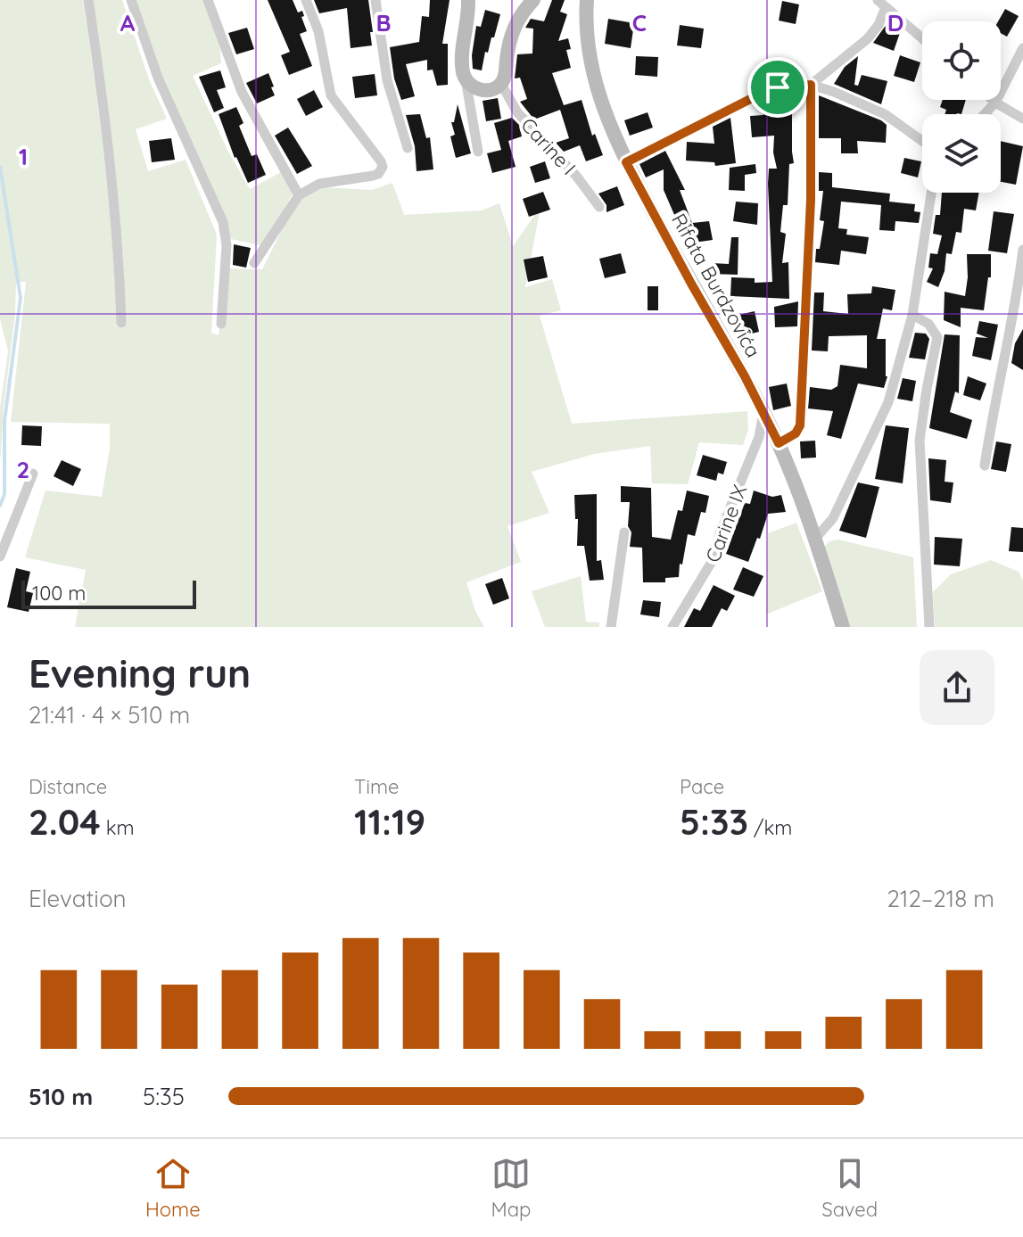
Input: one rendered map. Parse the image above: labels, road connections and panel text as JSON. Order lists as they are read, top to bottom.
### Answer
{
  "streets": {
    "street": ["Carine I", "Rifata Burdzovića", "Carine IX"]
  },
  "crossings": [
    ["Rifata Burdzovića", "Carine IX"]
  ],
  "scale_bar": "100 m",
  "page": {
    "scale": "100 m",
    "heading": ["Evening run", "21:41 · 4 × 510 m"],
    "stats": [
      ["Distance", "2.04 km"],
      ["Time", "11:19"],
      ["Pace", "5:33 /km"]
    ],
    "chart": ["Elevation", "212–218 m"],
    "list": [
      {
        "name": "510 m",
        "note": "5:35"
      }
    ],
    "tabs": ["Home", "Map", "Saved"]
  },
  "grid": {
    "columns": [
      "A",
      "B",
      "C",
      "D"
    ],
    "rows": ["1", "2"]
  }
}
